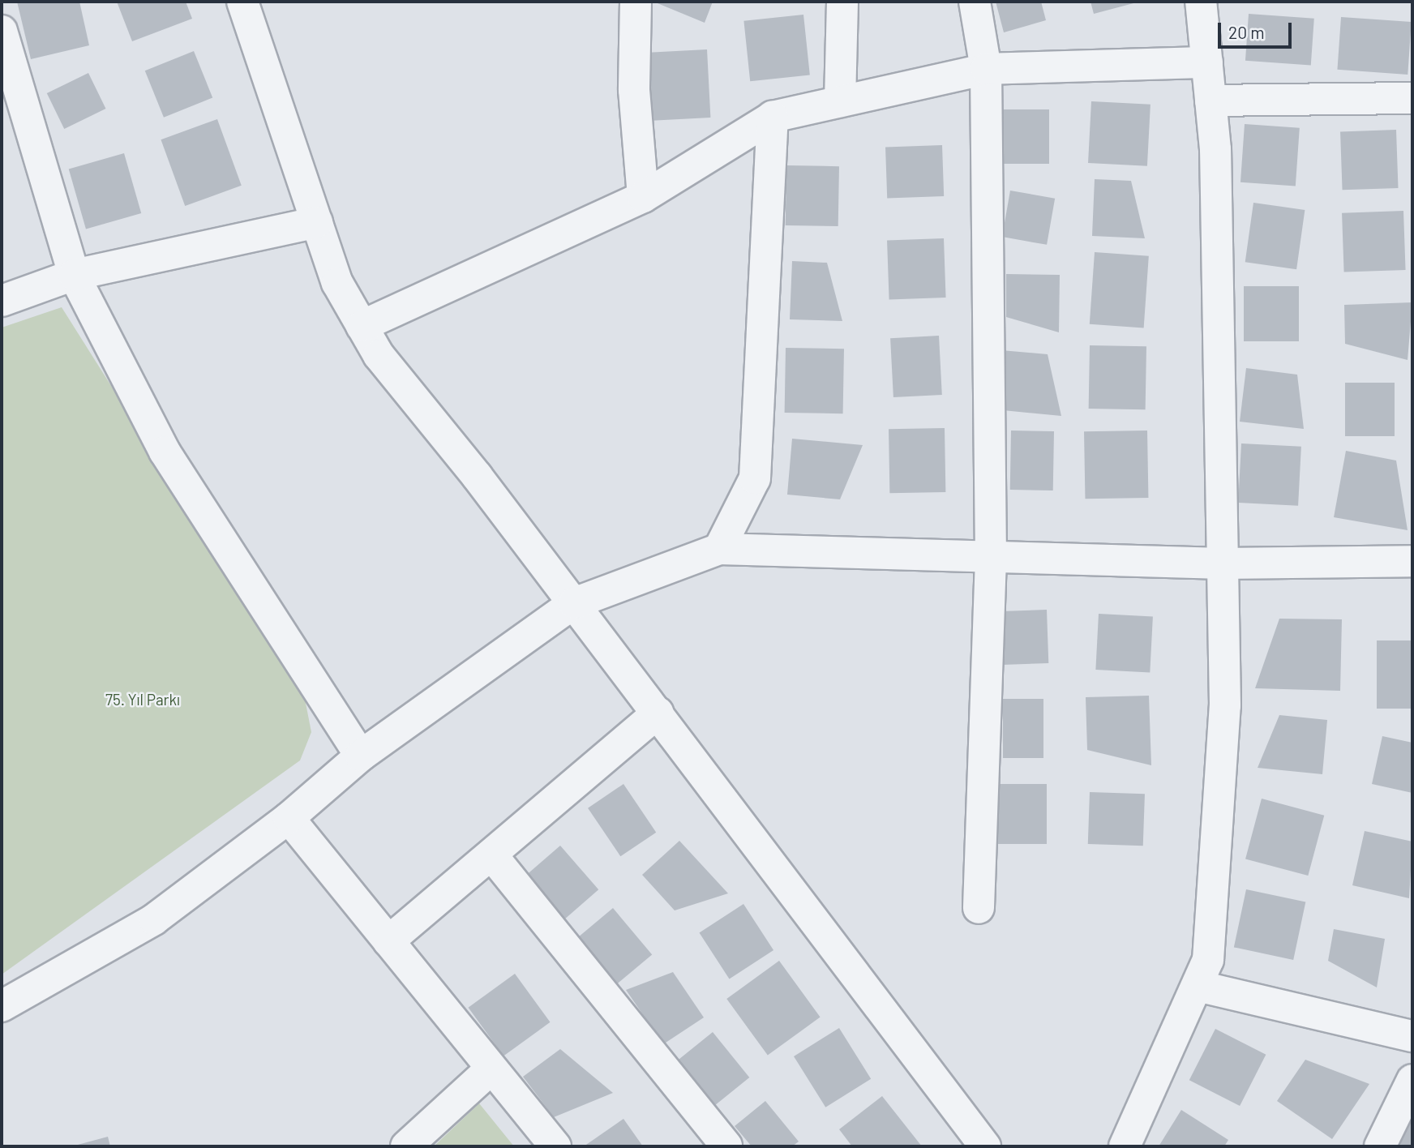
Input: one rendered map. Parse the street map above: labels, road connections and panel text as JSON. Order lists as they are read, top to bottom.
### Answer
{
  "parks": ["75. Yıl Parkı"],
  "scale_bar": "20 m"
}
